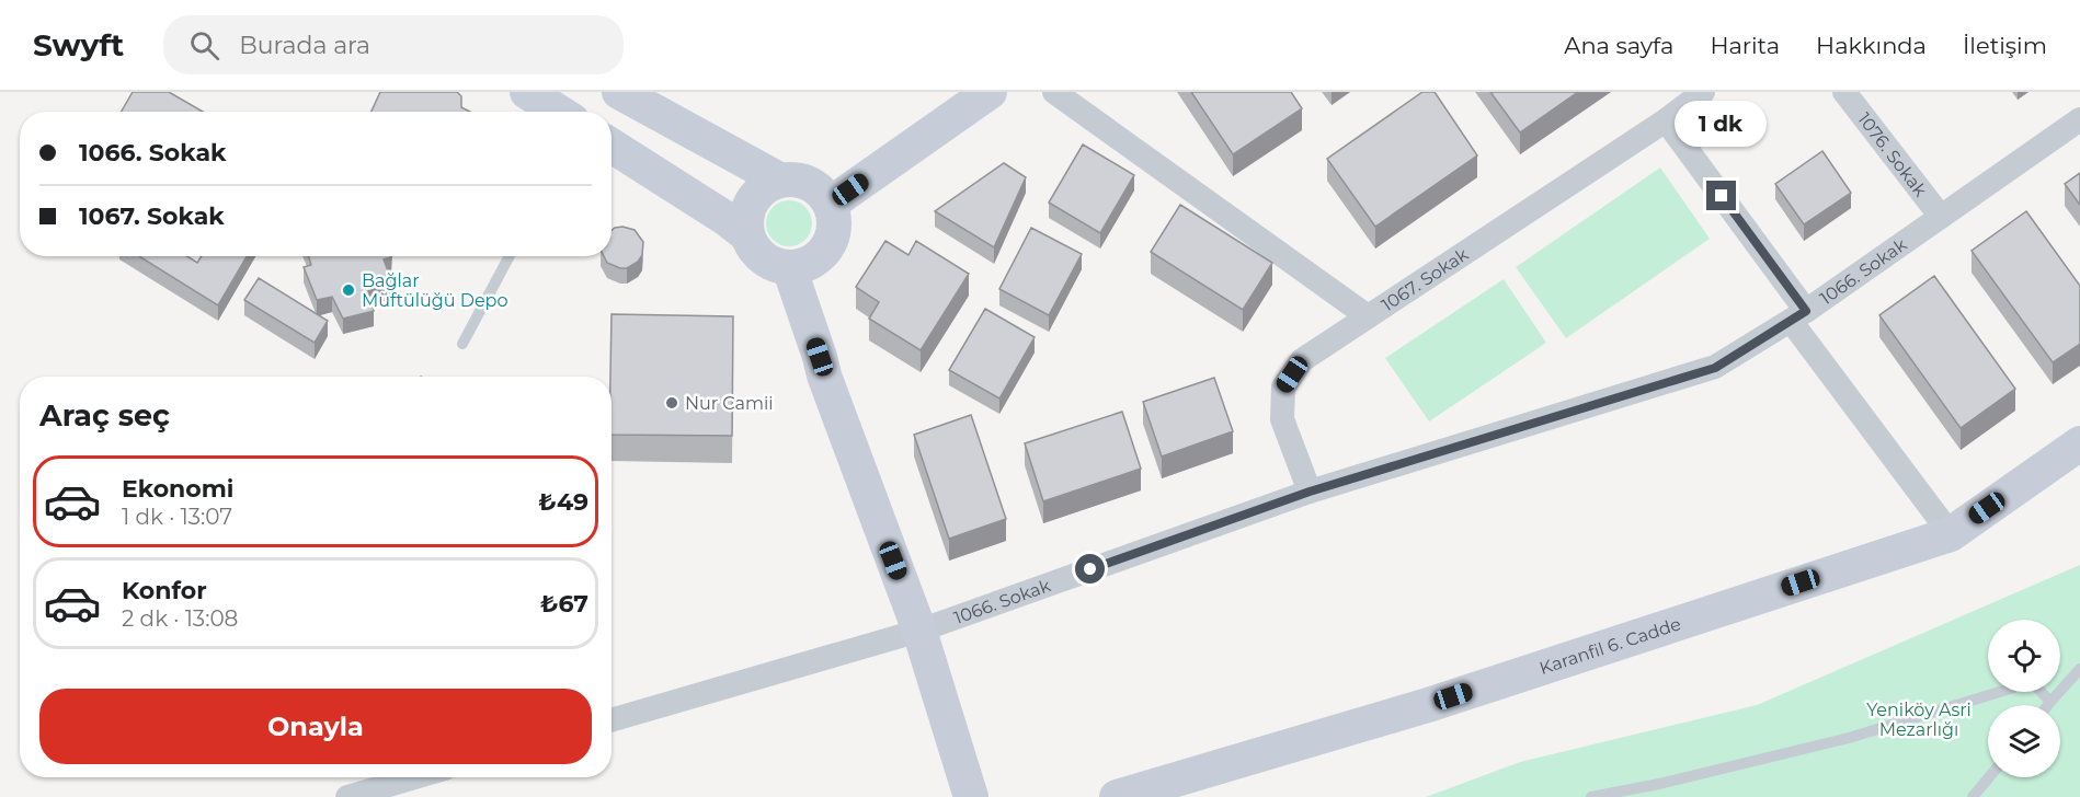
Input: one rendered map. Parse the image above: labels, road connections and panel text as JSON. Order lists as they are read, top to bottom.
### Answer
{
  "streets": {
    "street": [
      "1076. Sokak",
      "1066. Sokak",
      "1067. Sokak",
      "Karanfil 6. Cadde"
    ]
  },
  "crossings": [
    ["1076. Sokak", "1066. Sokak"],
    ["1066. Sokak", "1067. Sokak"]
  ],
  "parks": ["Yeniköy Asri Mezarlığı"],
  "places": ["Bağlar Müftülüğü Depo", "Nur Camii"],
  "page": {
    "header": "Swyft",
    "search": "Burada ara",
    "nav": [
      "Ana sayfa",
      "Harita",
      "Hakkında",
      "İletişim"
    ],
    "bubble": "1 dk",
    "banner": ["1066. Sokak", "1067. Sokak"],
    "heading": "Araç seç",
    "list": [
      {
        "name": "Ekonomi",
        "note": "1 dk · 13:07",
        "value": "₺49"
      },
      {
        "name": "Konfor",
        "note": "2 dk · 13:08",
        "value": "₺67"
      }
    ],
    "buttons": "Onayla"
  }
}
